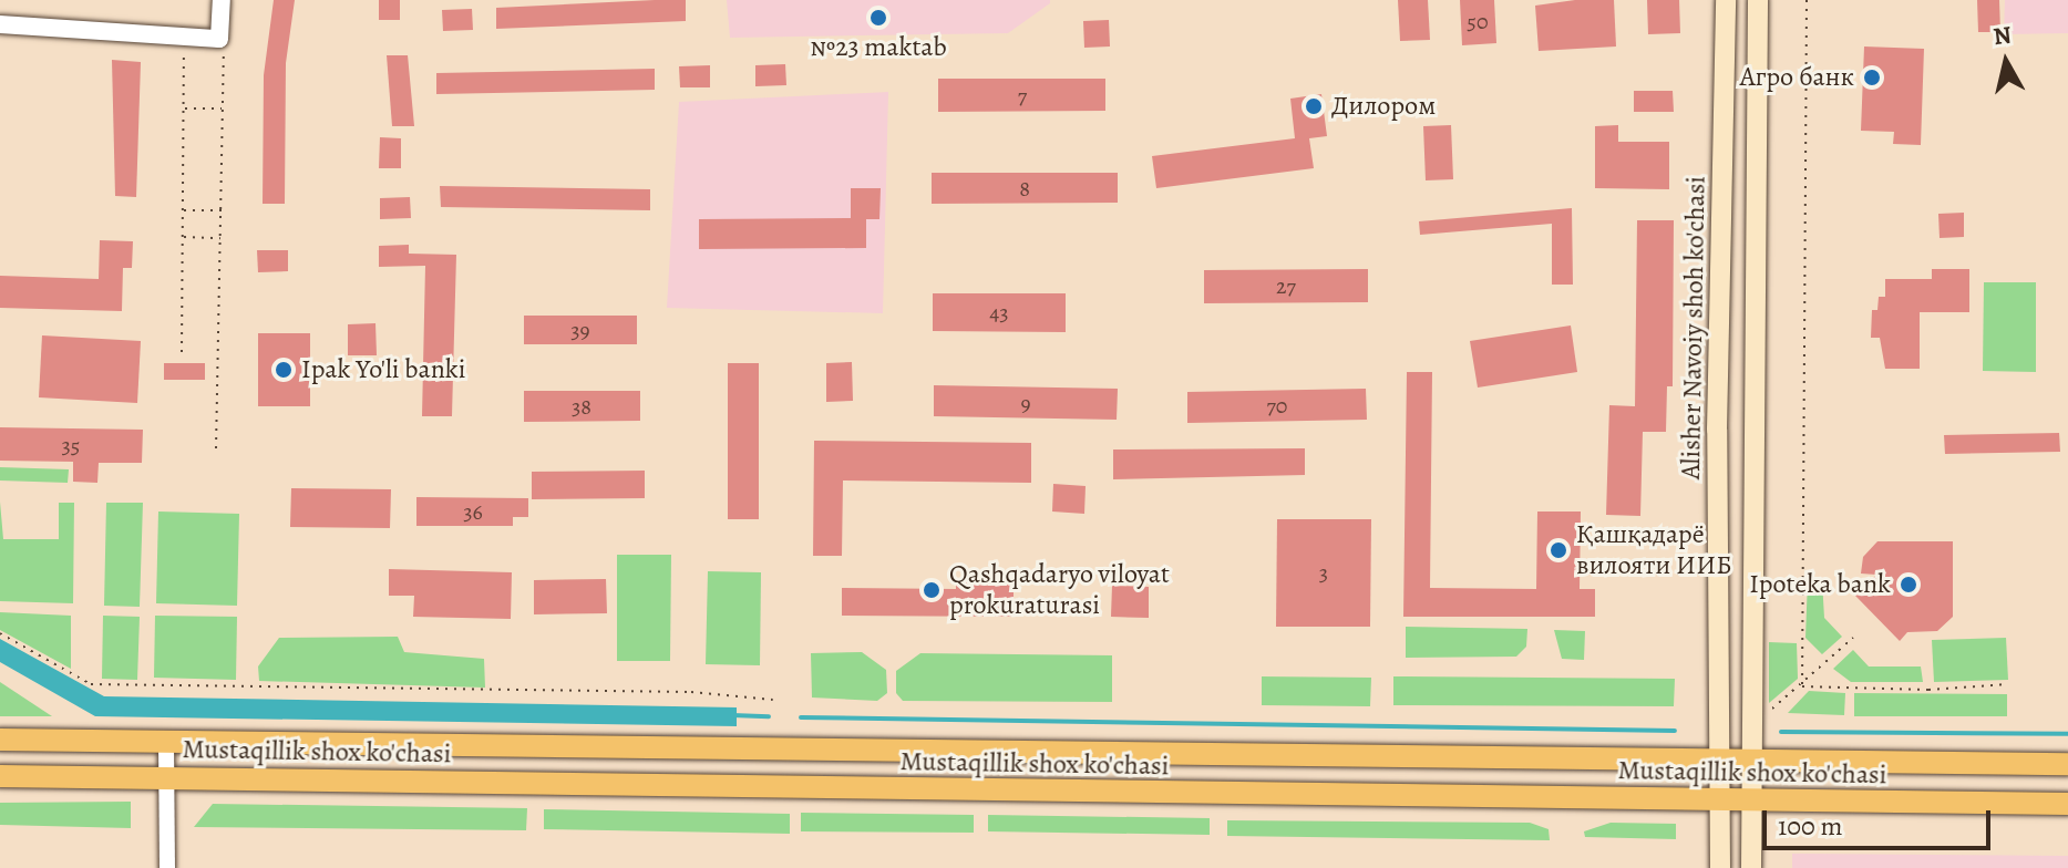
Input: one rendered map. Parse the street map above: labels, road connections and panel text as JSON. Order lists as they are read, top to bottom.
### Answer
{
  "streets": {
    "main road": ["Alisher Navoiy shoh ko'chasi", "Mustaqillik shox ko'chasi"]
  },
  "crossings": [
    ["Alisher Navoiy shoh ko'chasi", "Mustaqillik shox ko'chasi"]
  ],
  "places": [
    "№23 maktab",
    "Агро банк",
    "Дилором",
    "Ipak Yo'li banki",
    "Қашқадарё вилояти ИИБ",
    "Ipoteka bank",
    "Qashqadaryo viloyat prokuraturasi"
  ],
  "house_numbers": [
    "50",
    "7",
    "8",
    "27",
    "43",
    "39",
    "9",
    "70",
    "38",
    "35",
    "36",
    "3"
  ],
  "scale_bar": "100 m",
  "north": "top"
}
